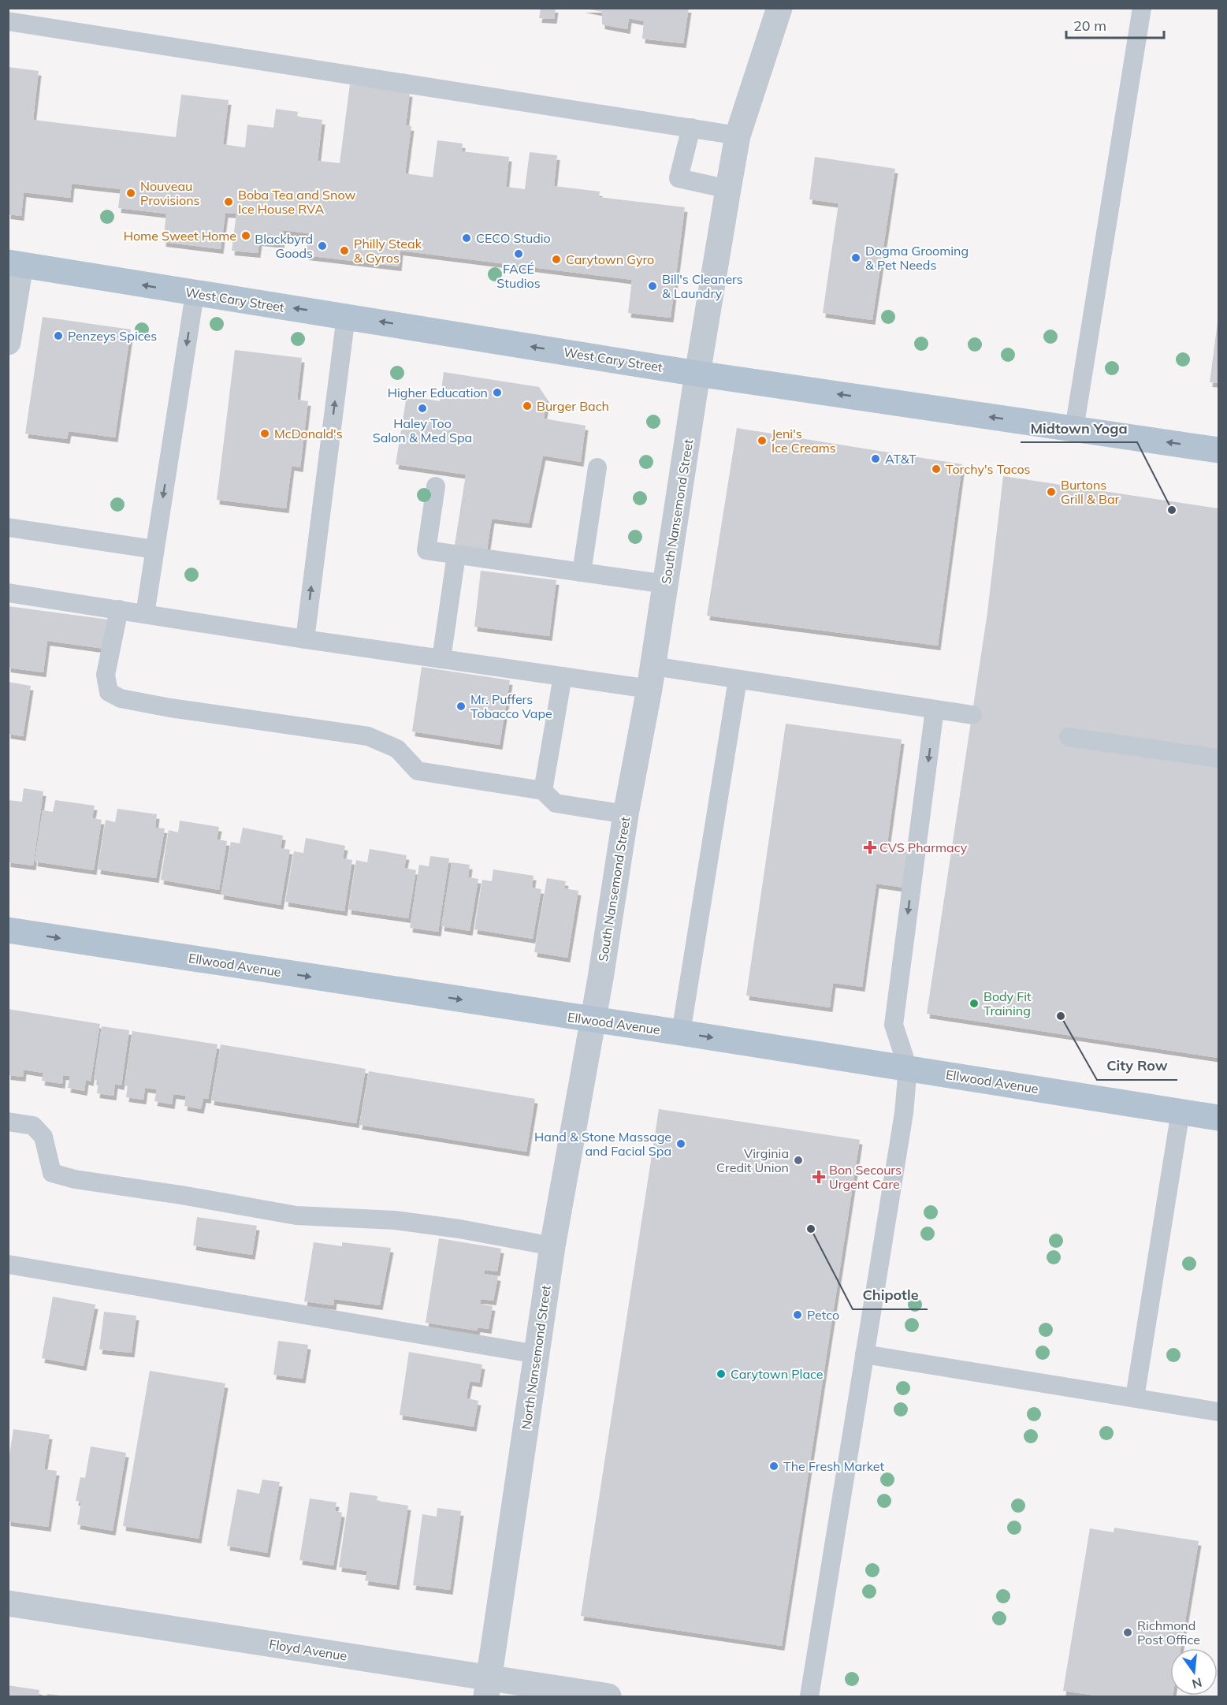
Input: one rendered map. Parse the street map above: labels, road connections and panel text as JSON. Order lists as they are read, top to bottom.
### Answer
{
  "streets": {
    "main road": ["West Cary Street", "Ellwood Avenue"],
    "street": ["South Nansemond Street", "North Nansemond Street", "Floyd Avenue"]
  },
  "crossings": [
    ["West Cary Street", "South Nansemond Street"],
    ["South Nansemond Street", "Ellwood Avenue"],
    ["South Nansemond Street", "North Nansemond Street"],
    ["Ellwood Avenue", "North Nansemond Street"],
    ["North Nansemond Street", "Floyd Avenue"]
  ],
  "one_way": ["West Cary Street", "Ellwood Avenue"],
  "places": {
    "other": [
      "Nouveau Provisions",
      "Boba Tea and Snow Ice House RVA",
      "Home Sweet Home",
      "CECO Studio",
      "Blackbyrd Goods",
      "Philly Steak & Gyros",
      "FACÉ Studios",
      "Dogma Grooming & Pet Needs",
      "Carytown Gyro",
      "Bill's Cleaners & Laundry",
      "Penzeys Spices",
      "Higher Education",
      "Burger Bach",
      "Haley Too Salon & Med Spa",
      "McDonald's",
      "Jeni's Ice Creams",
      "AT&T",
      "Torchy's Tacos",
      "Burtons Grill & Bar",
      "Midtown Yoga",
      "Mr. Puffers Tobacco Vape",
      "Body Fit Training",
      "City Row",
      "Hand & Stone Massage and Facial Spa",
      "Virginia Credit Union",
      "Chipotle",
      "Petco",
      "Carytown Place",
      "The Fresh Market",
      "Richmond Post Office"
    ],
    "health": ["CVS Pharmacy", "Bon Secours Urgent Care"]
  },
  "scale_bar": "20 m",
  "north": "bottom"
}
